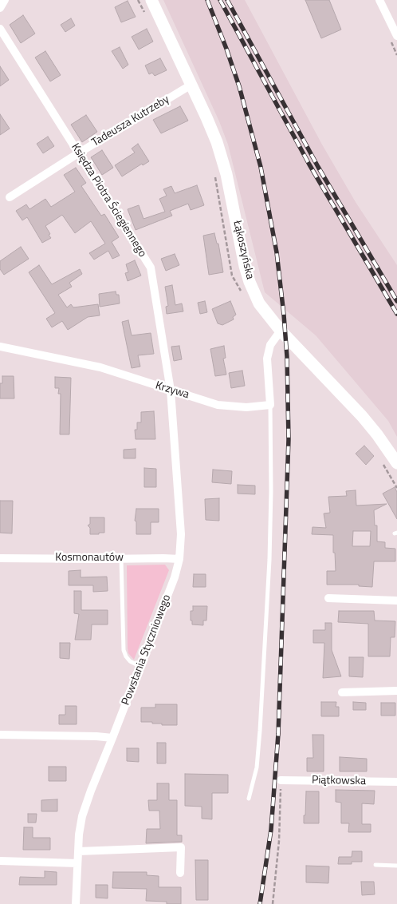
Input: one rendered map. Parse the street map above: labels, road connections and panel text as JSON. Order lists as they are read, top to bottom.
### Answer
{
  "streets": {
    "street": [
      "Tadeusza Kutrzeby",
      "Księdza Piotra Ściegiennego",
      "Łąkoszyńska",
      "Krzywa",
      "Kosmonautów",
      "Powstania Styczniowego",
      "Piątkowska"
    ]
  },
  "crossings": [
    ["Tadeusza Kutrzeby", "Księdza Piotra Ściegiennego"],
    ["Tadeusza Kutrzeby", "Łąkoszyńska"],
    ["Księdza Piotra Ściegiennego", "Krzywa"],
    ["Księdza Piotra Ściegiennego", "Powstania Styczniowego"],
    ["Krzywa", "Powstania Styczniowego"],
    ["Kosmonautów", "Powstania Styczniowego"]
  ]
}
